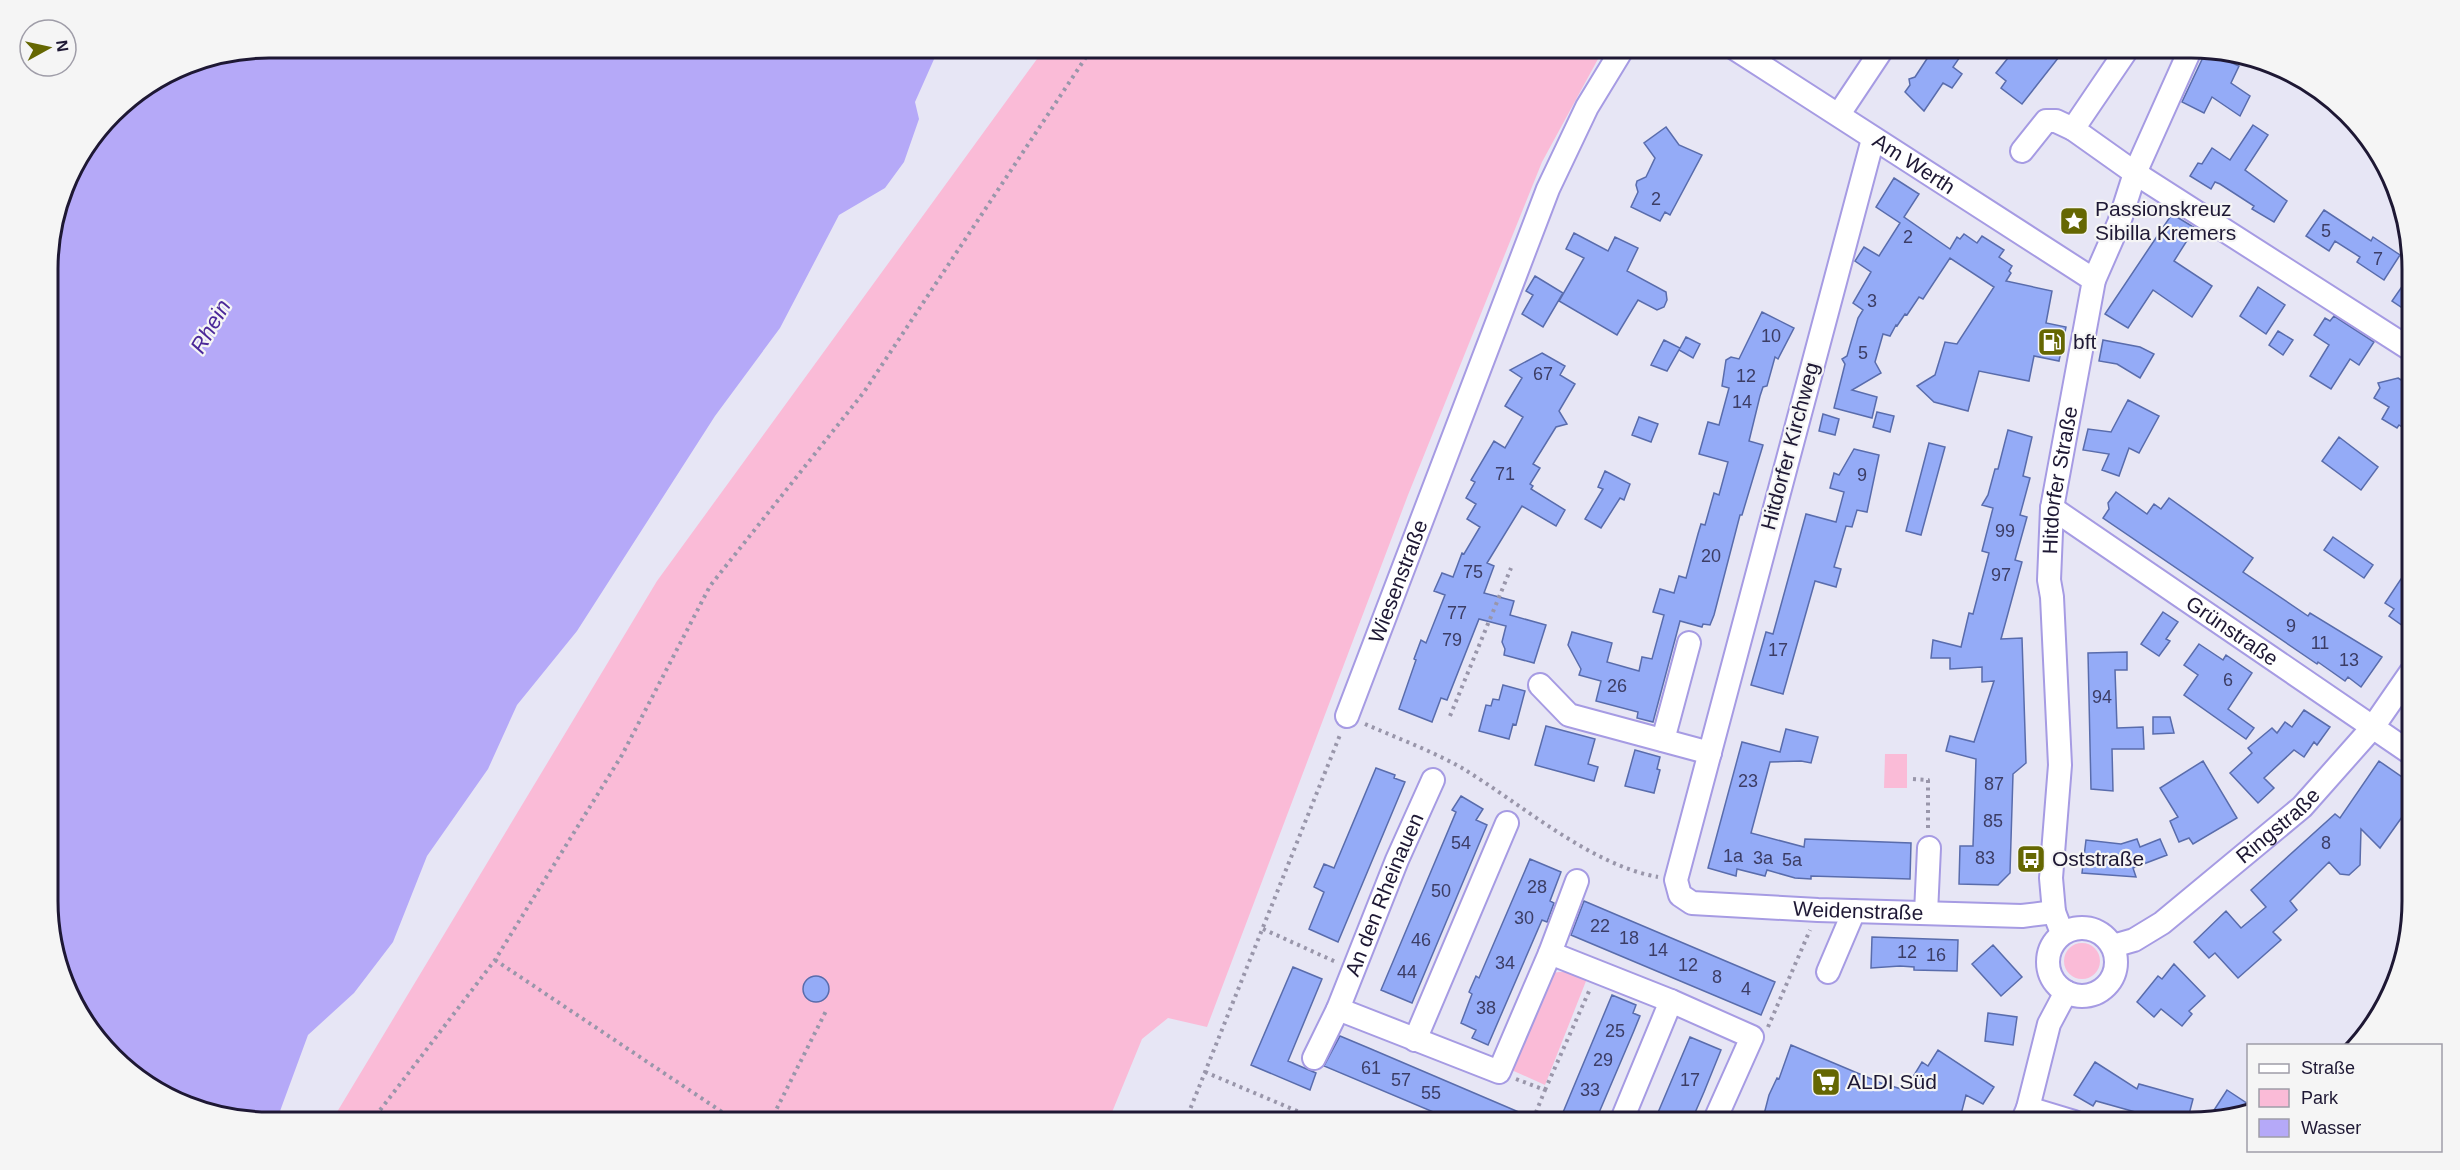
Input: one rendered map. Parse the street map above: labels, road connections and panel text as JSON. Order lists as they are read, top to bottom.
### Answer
{
  "streets": {
    "street": [
      "Am Werth",
      "Hitdorfer Kirchweg",
      "Hitdorfer Straße",
      "Wiesenstraße",
      "Grünstraße",
      "Ringstraße",
      "An den Rheinauen",
      "Weidenstraße"
    ]
  },
  "crossings": [
    ["Am Werth", "Hitdorfer Kirchweg"],
    ["Am Werth", "Hitdorfer Straße"],
    ["Hitdorfer Kirchweg", "Weidenstraße"],
    ["Hitdorfer Straße", "Grünstraße"],
    ["Hitdorfer Straße", "Ringstraße"],
    ["Hitdorfer Straße", "Weidenstraße"],
    ["Grünstraße", "Ringstraße"]
  ],
  "water": ["Rhein"],
  "places": {
    "place": ["Passionskreuz Sibilla Kremers"],
    "fuel station": ["bft"],
    "bus stop": ["Oststraße"],
    "supermarket": ["ALDI Süd"]
  },
  "house_numbers": [
    "2",
    "5",
    "2",
    "7",
    "3",
    "10",
    "5",
    "67",
    "12",
    "14",
    "71",
    "9",
    "99",
    "20",
    "75",
    "97",
    "77",
    "9",
    "79",
    "11",
    "17",
    "13",
    "6",
    "26",
    "94",
    "23",
    "87",
    "85",
    "54",
    "8",
    "1a",
    "3a",
    "83",
    "5a",
    "28",
    "50",
    "30",
    "22",
    "18",
    "46",
    "14",
    "12",
    "16",
    "34",
    "12",
    "44",
    "8",
    "4",
    "38",
    "25",
    "29",
    "61",
    "57",
    "17",
    "33",
    "55"
  ],
  "legend": ["Straße", "Park", "Wasser"],
  "north": "right"
}
